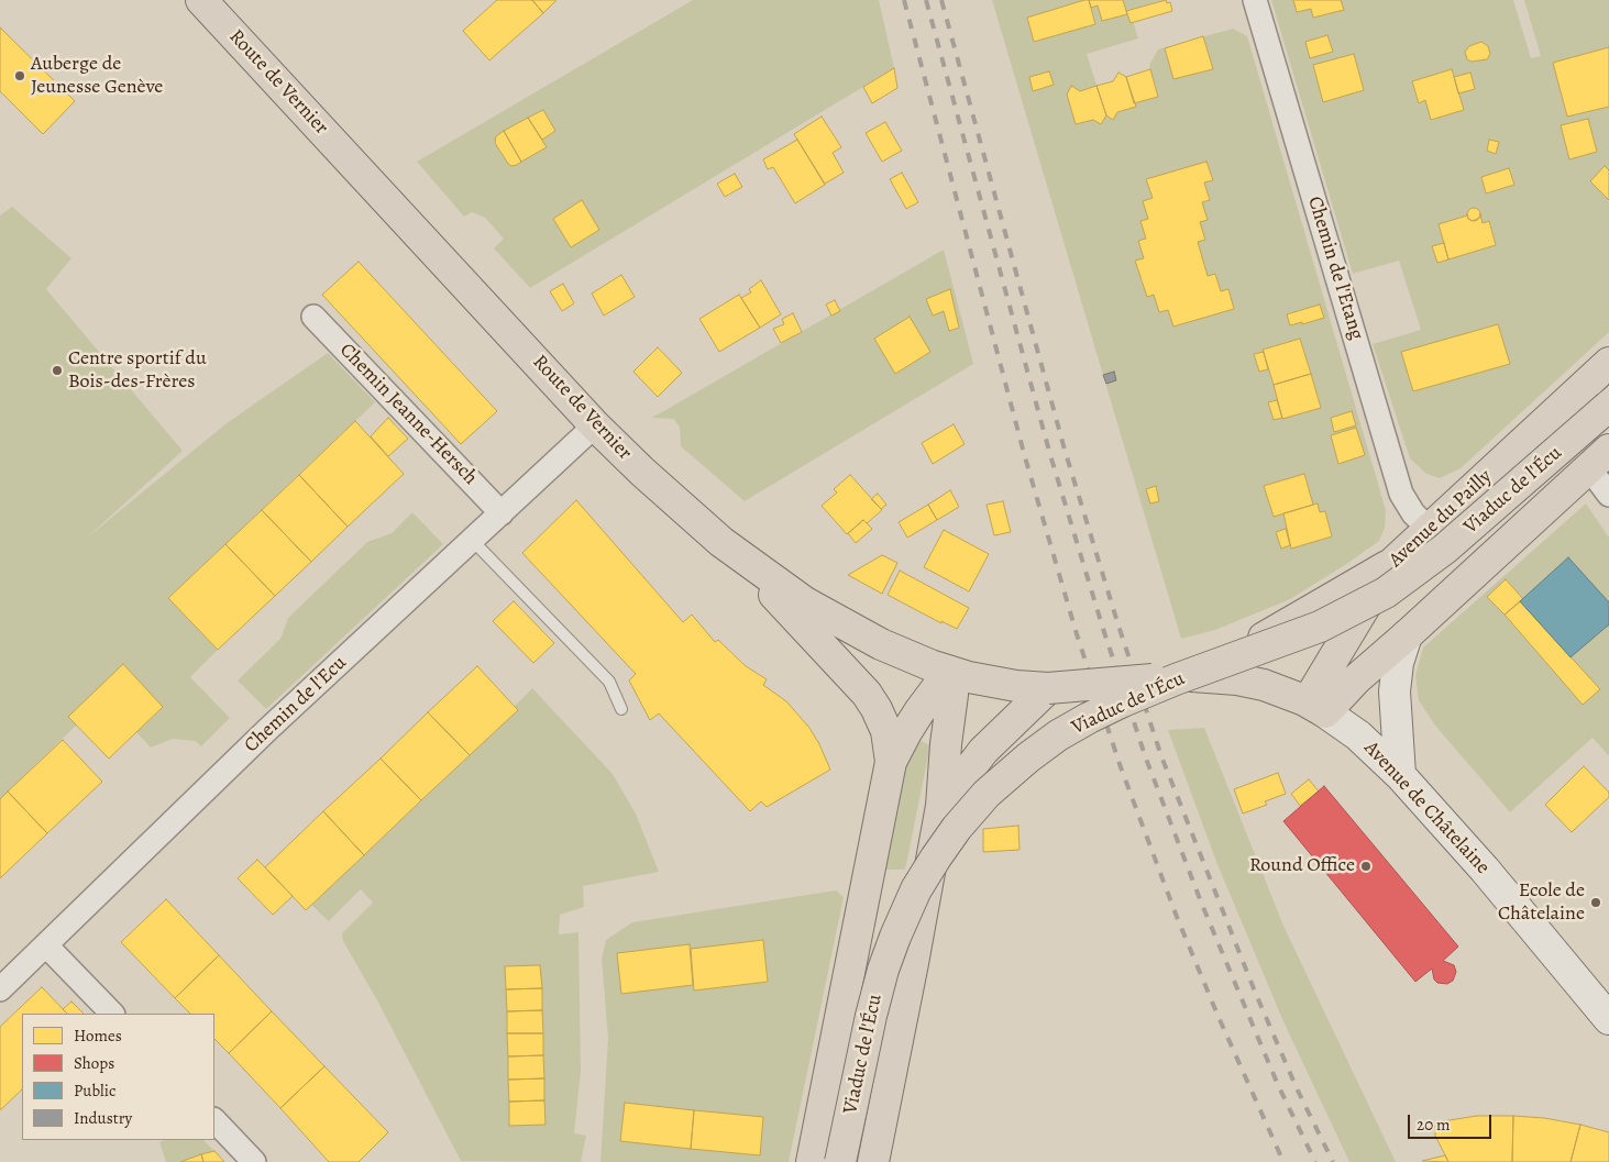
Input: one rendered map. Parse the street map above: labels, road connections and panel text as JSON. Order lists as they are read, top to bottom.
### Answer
{
  "streets": {
    "main road": [
      "Route de Vernier",
      "Viaduc de l'Écu",
      "Avenue du Pailly",
      "Avenue de Châtelaine"
    ],
    "street": ["Chemin de l'Etang", "Chemin Jeanne-Hersch", "Chemin de l'Ecu"]
  },
  "crossings": [
    ["Route de Vernier", "Chemin de l'Ecu"],
    ["Route de Vernier", "Avenue de Châtelaine"],
    ["Chemin de l'Etang", "Avenue du Pailly"],
    ["Chemin Jeanne-Hersch", "Chemin de l'Ecu"],
    ["Avenue du Pailly", "Avenue de Châtelaine"]
  ],
  "places": [
    "Auberge de Jeunesse Genève",
    "Centre sportif du Bois-des-Frères",
    "Round Office",
    "Ecole de Châtelaine"
  ],
  "legend": [
    "Homes",
    "Shops",
    "Public",
    "Industry"
  ],
  "scale_bar": "20 m"
}
